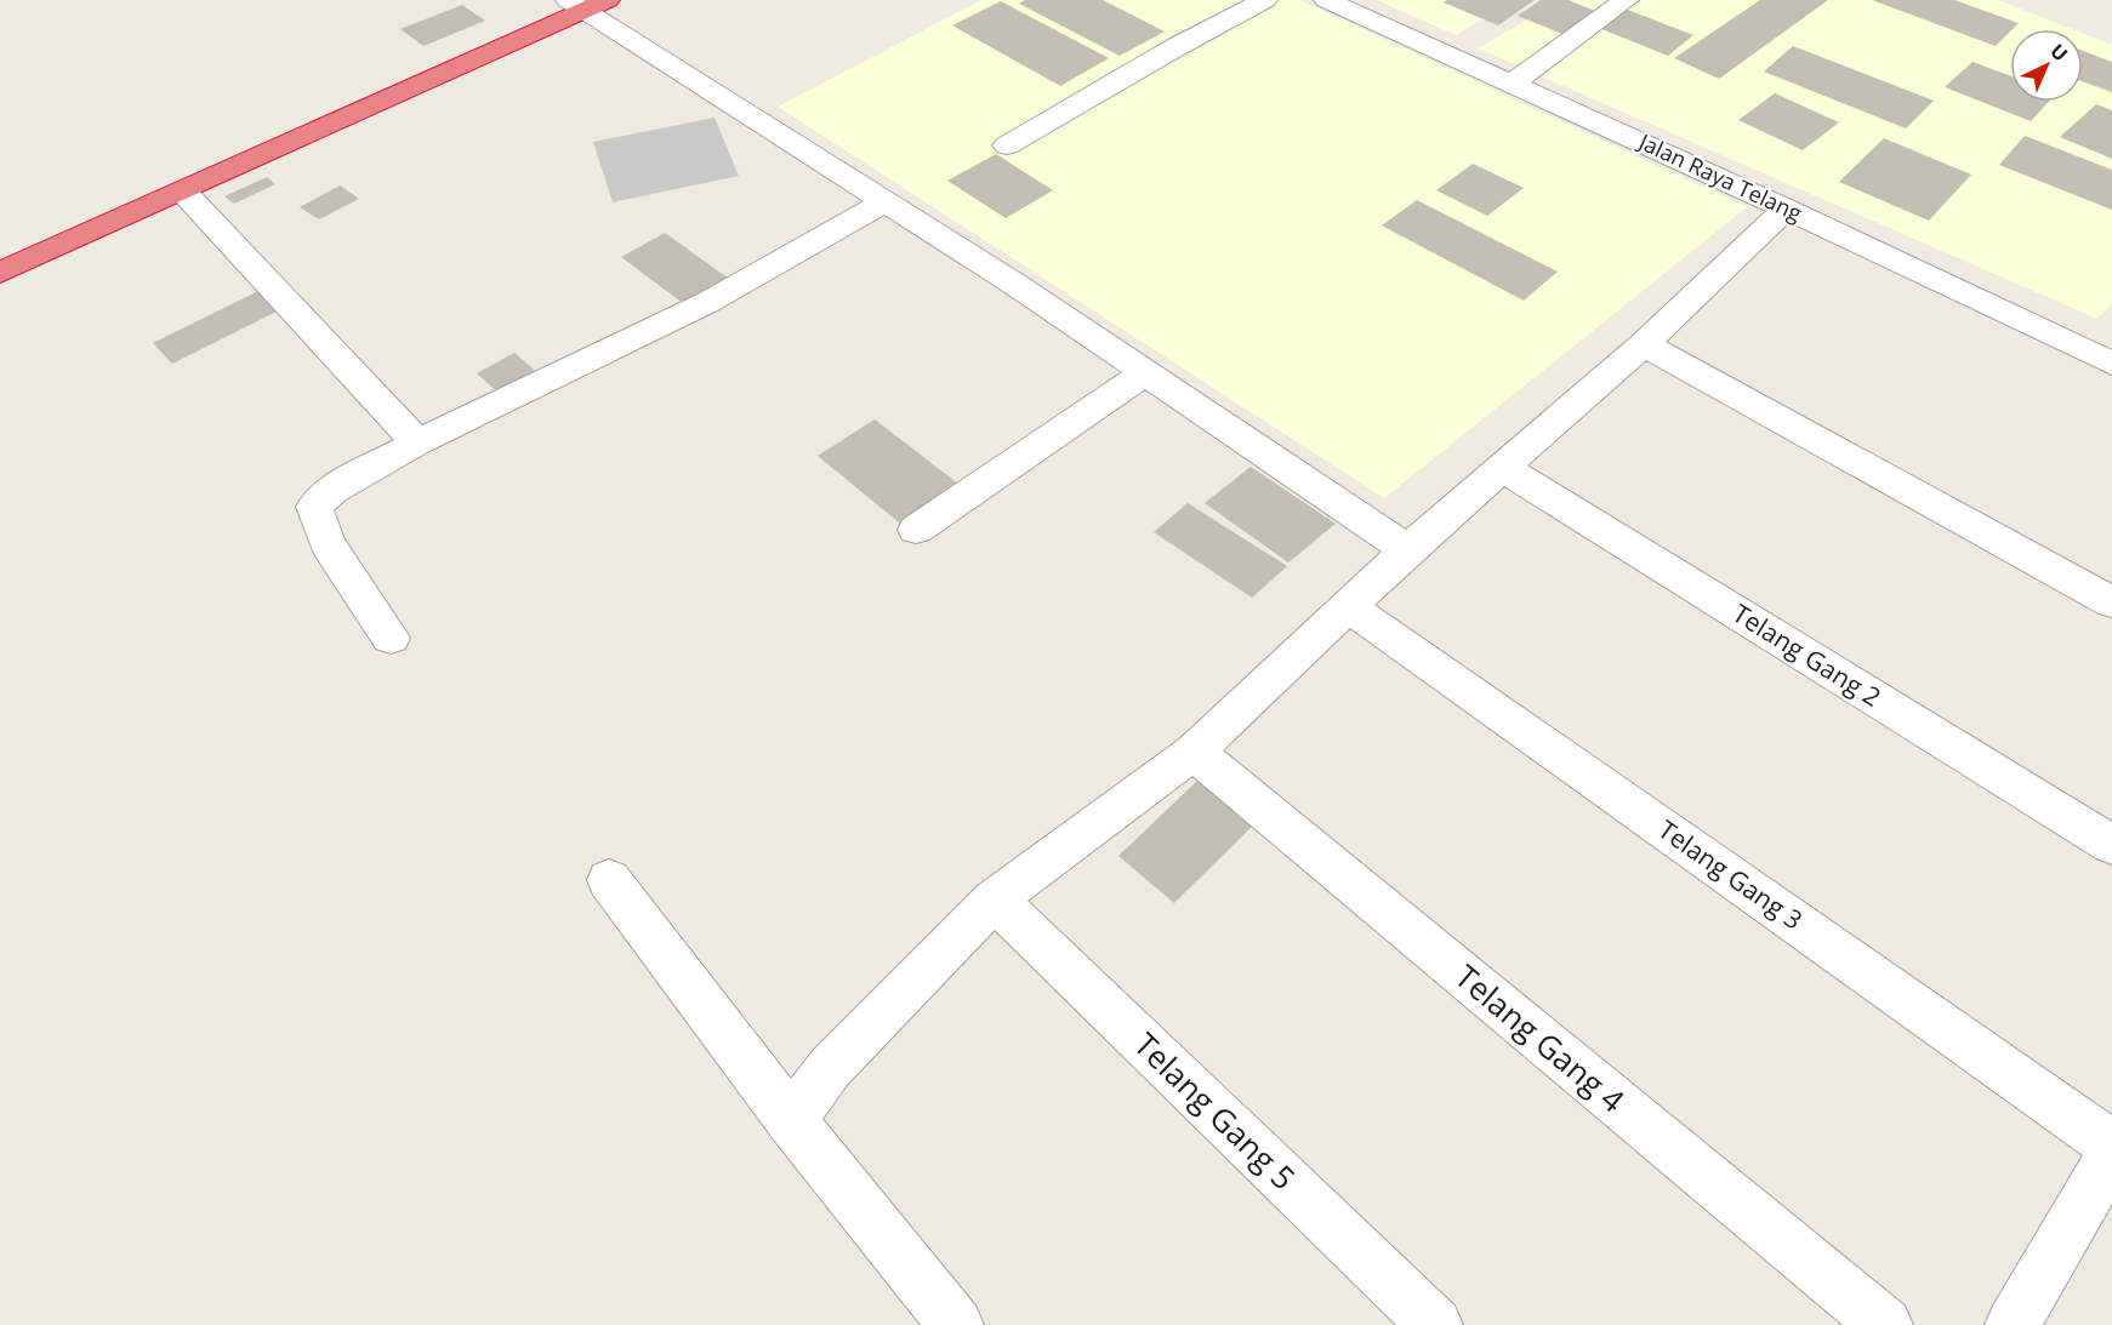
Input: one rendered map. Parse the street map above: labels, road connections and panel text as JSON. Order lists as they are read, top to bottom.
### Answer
{
  "streets": {
    "street": [
      "Jalan Raya Telang",
      "Telang Gang 2",
      "Telang Gang 3",
      "Telang Gang 4",
      "Telang Gang 5"
    ]
  },
  "north": "top right"
}
